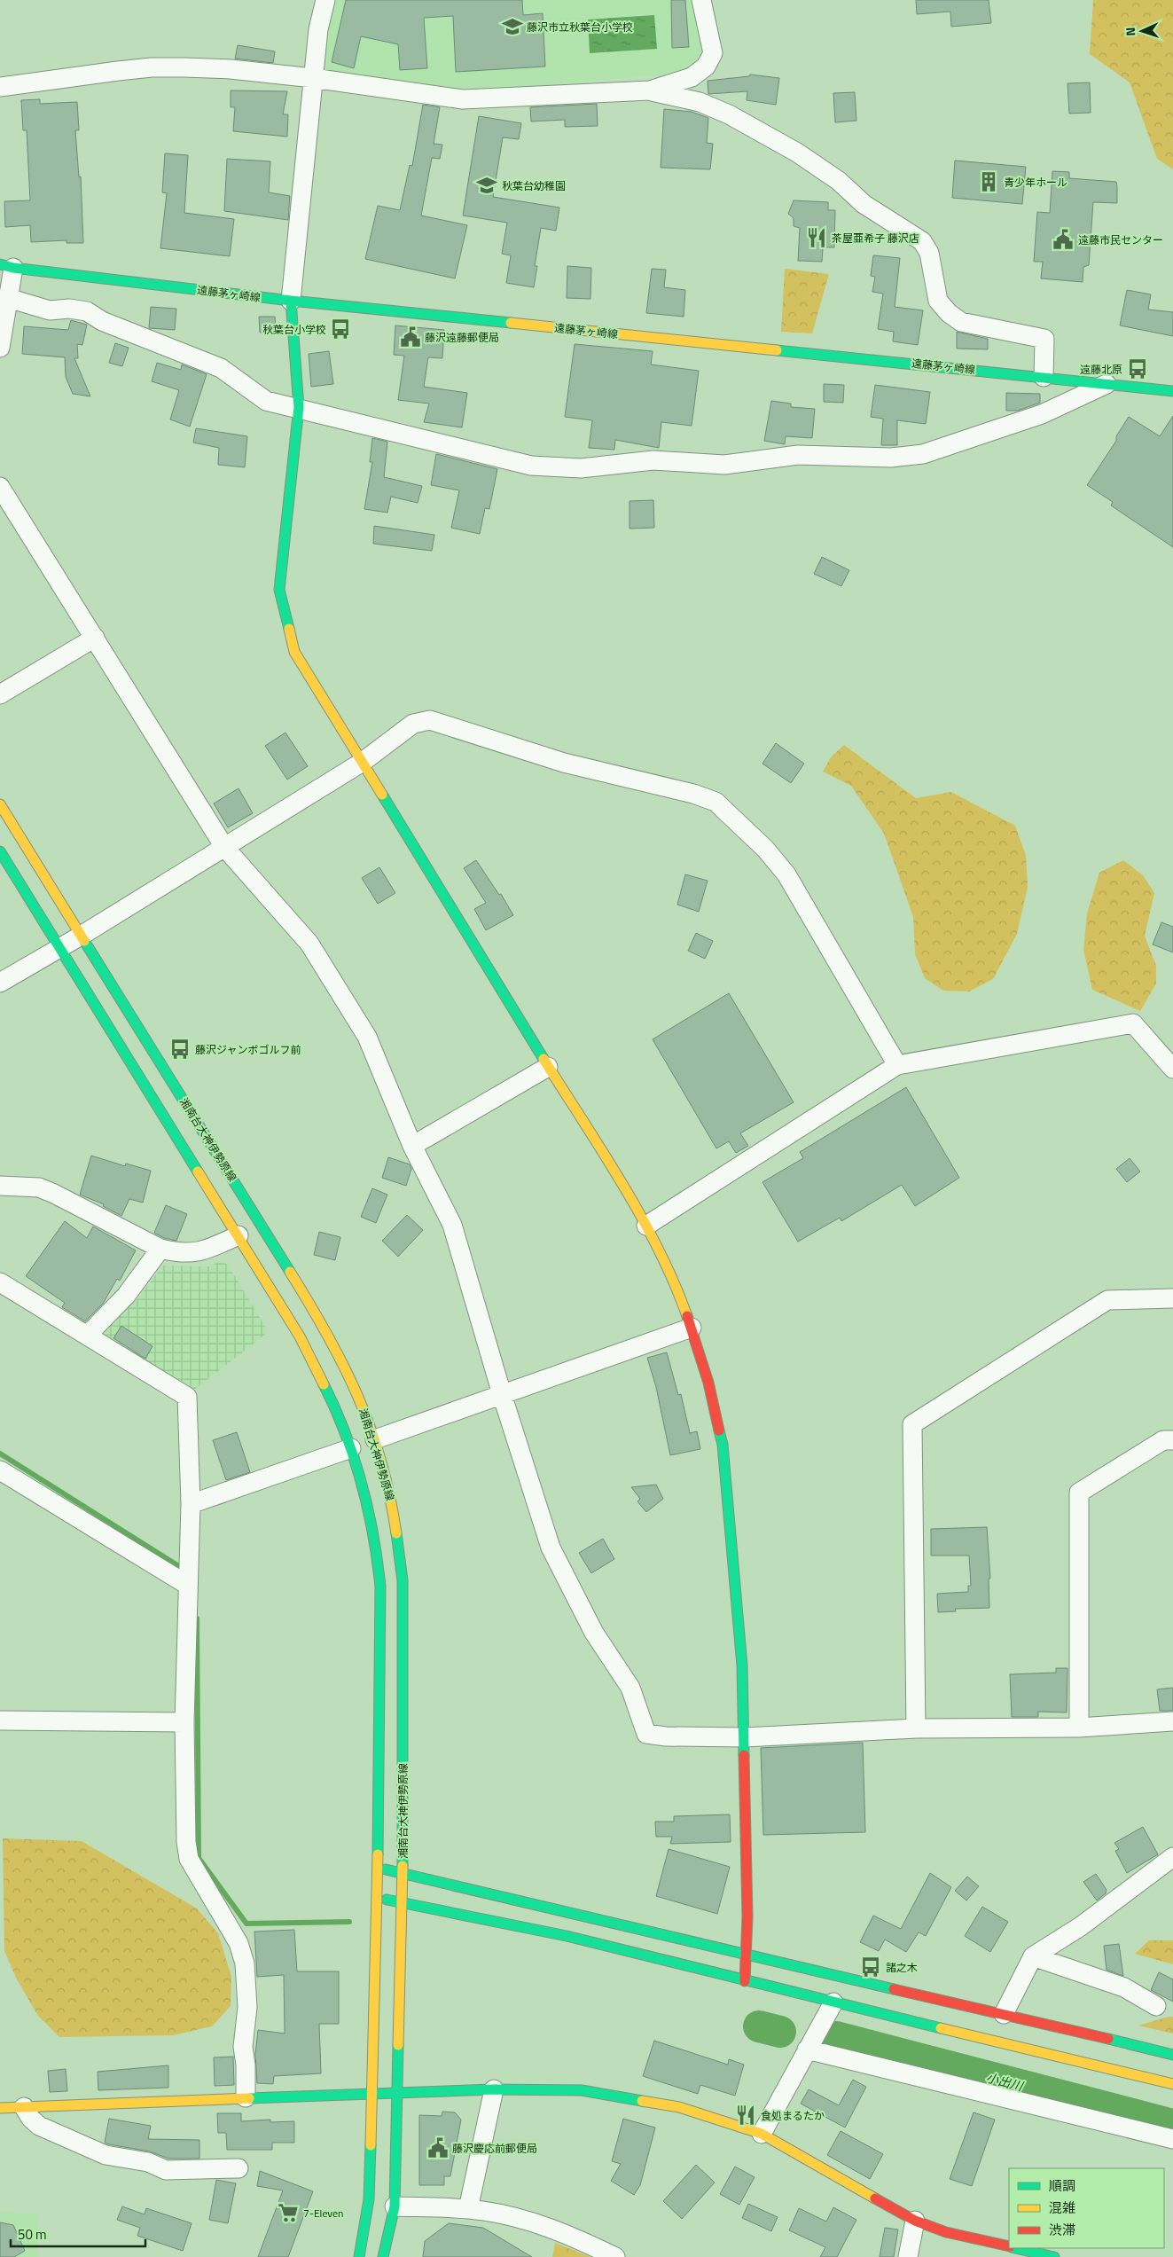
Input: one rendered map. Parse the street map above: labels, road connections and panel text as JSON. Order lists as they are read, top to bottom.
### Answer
{
  "streets": {
    "street": ["遠藤茅ヶ崎線", "湘南台大神伊勢原線"]
  },
  "water": ["小出川"],
  "places": {
    "school or university": ["藤沢市立秋葉台小学校", "秋葉台幼稚園"],
    "building": ["青少年ホール"],
    "restaurant": ["茶屋亜希子 藤沢店", "食処まるたか"],
    "public building": ["遠藤市民センター", "藤沢遠藤郵便局", "藤沢慶応前郵便局"],
    "bus stop": [
      "秋葉台小学校",
      "遠藤北原",
      "藤沢ジャンボゴルフ前",
      "諸之木"
    ],
    "supermarket": ["7-Eleven"]
  },
  "legend": ["順調", "混雑", "渋滞"],
  "scale_bar": "50 m",
  "north": "left"
}
